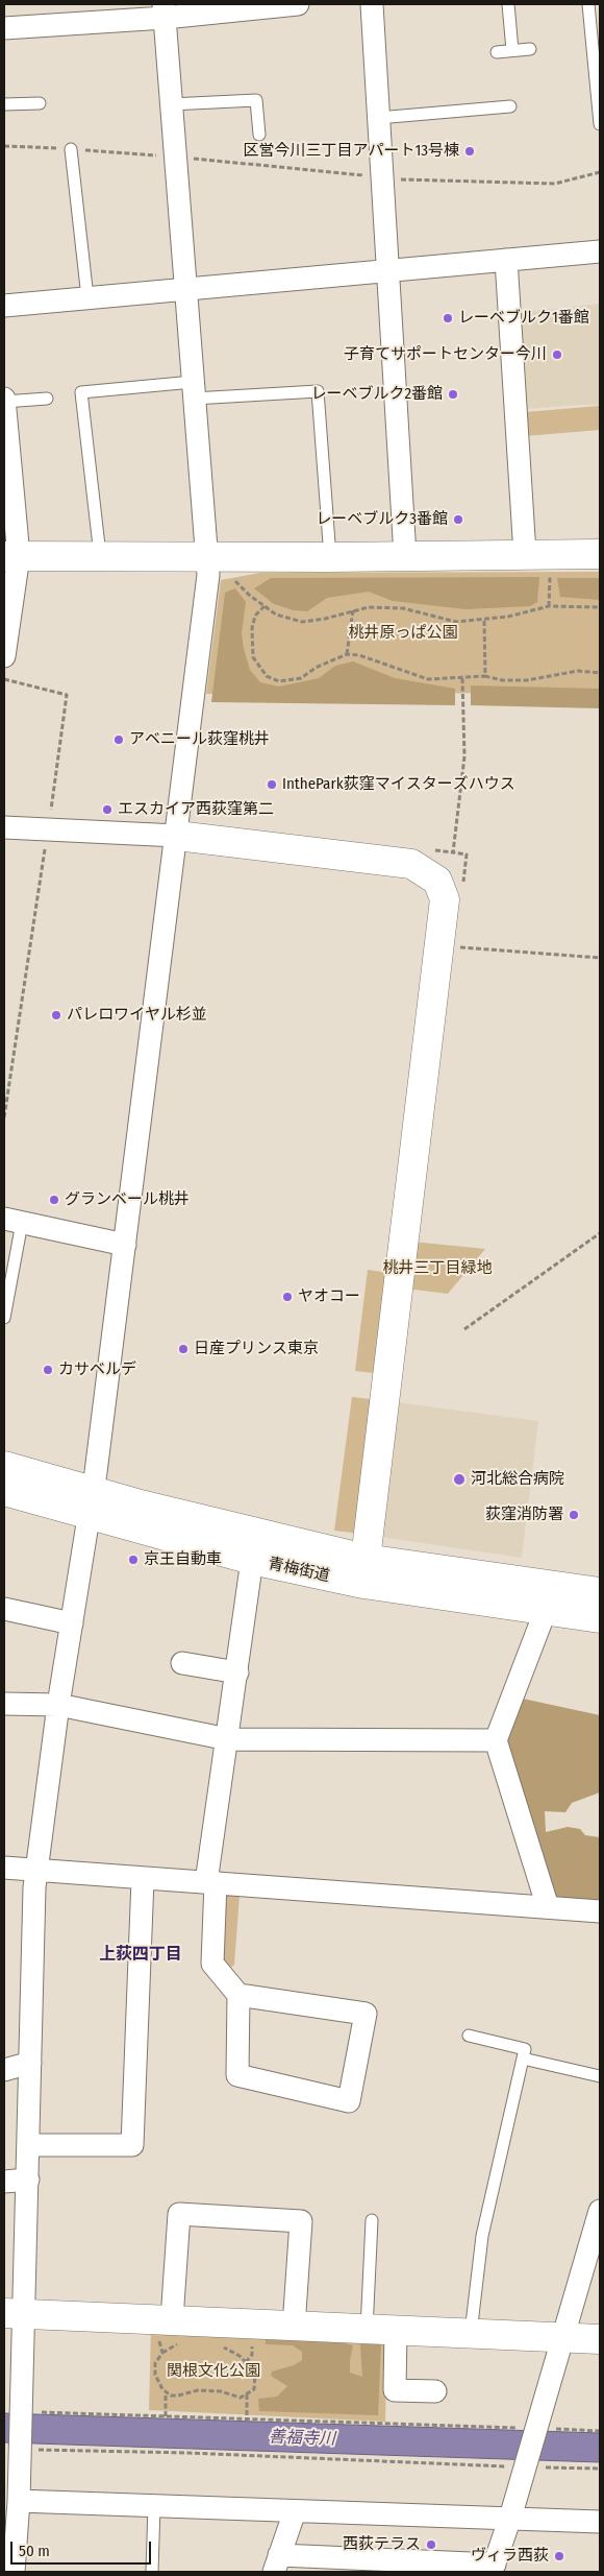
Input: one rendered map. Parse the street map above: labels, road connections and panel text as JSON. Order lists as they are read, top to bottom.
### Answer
{
  "streets": {
    "street": ["青梅街道"]
  },
  "districts": ["上荻四丁目"],
  "water": ["善福寺川"],
  "parks": ["桃井原っぱ公園", "桃井三丁目緑地", "関根文化公園"],
  "places": [
    "区営今川三丁目アパート13号棟",
    "レーベブルク1番館",
    "子育てサポートセンター今川",
    "レーベブルク2番館",
    "レーベブルク3番館",
    "アベニール荻窪桃井",
    "InthePark荻窪マイスターズハウス",
    "エスカイア西荻窪第二",
    "パレロワイヤル杉並",
    "グランベール桃井",
    "ヤオコー",
    "日産プリンス東京",
    "カサベルデ",
    "河北総合病院",
    "荻窪消防署",
    "京王自動車",
    "西荻テラス",
    "ヴィラ西荻"
  ],
  "scale_bar": "50 m"
}
